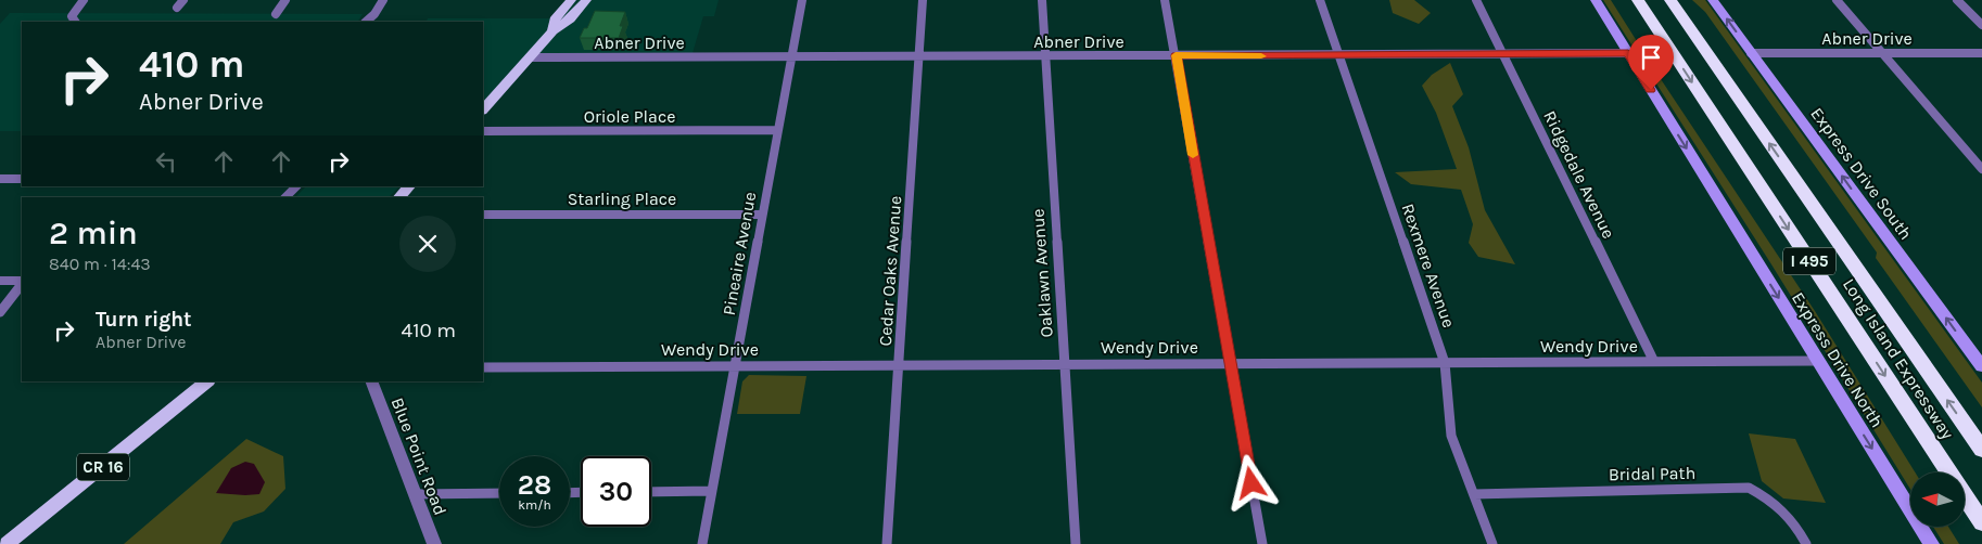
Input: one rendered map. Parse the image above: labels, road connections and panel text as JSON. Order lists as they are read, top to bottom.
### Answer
{
  "streets": {
    "highway": ["I 495", "Long Island Expressway"],
    "main road": ["Express Drive South", "Express Drive North", "CR 16"],
    "street": [
      "Abner Drive",
      "Oriole Place",
      "Ridgedale Avenue",
      "Starling Place",
      "Pineaire Avenue",
      "Rexmere Avenue",
      "Cedar Oaks Avenue",
      "Oaklawn Avenue",
      "Wendy Drive",
      "Blue Point Road",
      "Bridal Path"
    ]
  },
  "crossings": [
    ["Abner Drive", "Express Drive South"],
    ["Abner Drive", "Ridgedale Avenue"],
    ["Abner Drive", "Pineaire Avenue"],
    ["Abner Drive", "Rexmere Avenue"],
    ["Abner Drive", "Cedar Oaks Avenue"],
    ["Abner Drive", "Oaklawn Avenue"],
    ["Abner Drive", "Express Drive North"],
    ["Oriole Place", "Pineaire Avenue"],
    ["Ridgedale Avenue", "Wendy Drive"],
    ["Starling Place", "Pineaire Avenue"],
    ["Pineaire Avenue", "Wendy Drive"],
    ["Rexmere Avenue", "Wendy Drive"],
    ["Rexmere Avenue", "Bridal Path"],
    ["Cedar Oaks Avenue", "Wendy Drive"],
    ["Oaklawn Avenue", "Wendy Drive"],
    ["Wendy Drive", "Express Drive North"]
  ],
  "one_way": ["Express Drive South", "Express Drive North"],
  "north": "left",
  "page": {
    "turn": ["410 m", "Abner Drive"],
    "heading": ["2 min", "840 m · 14:43"],
    "list": [
      {
        "name": "Turn right",
        "note": "Abner Drive",
        "value": "410 m"
      }
    ],
    "speed": "28 km/h",
    "limit": "30"
  }
}
